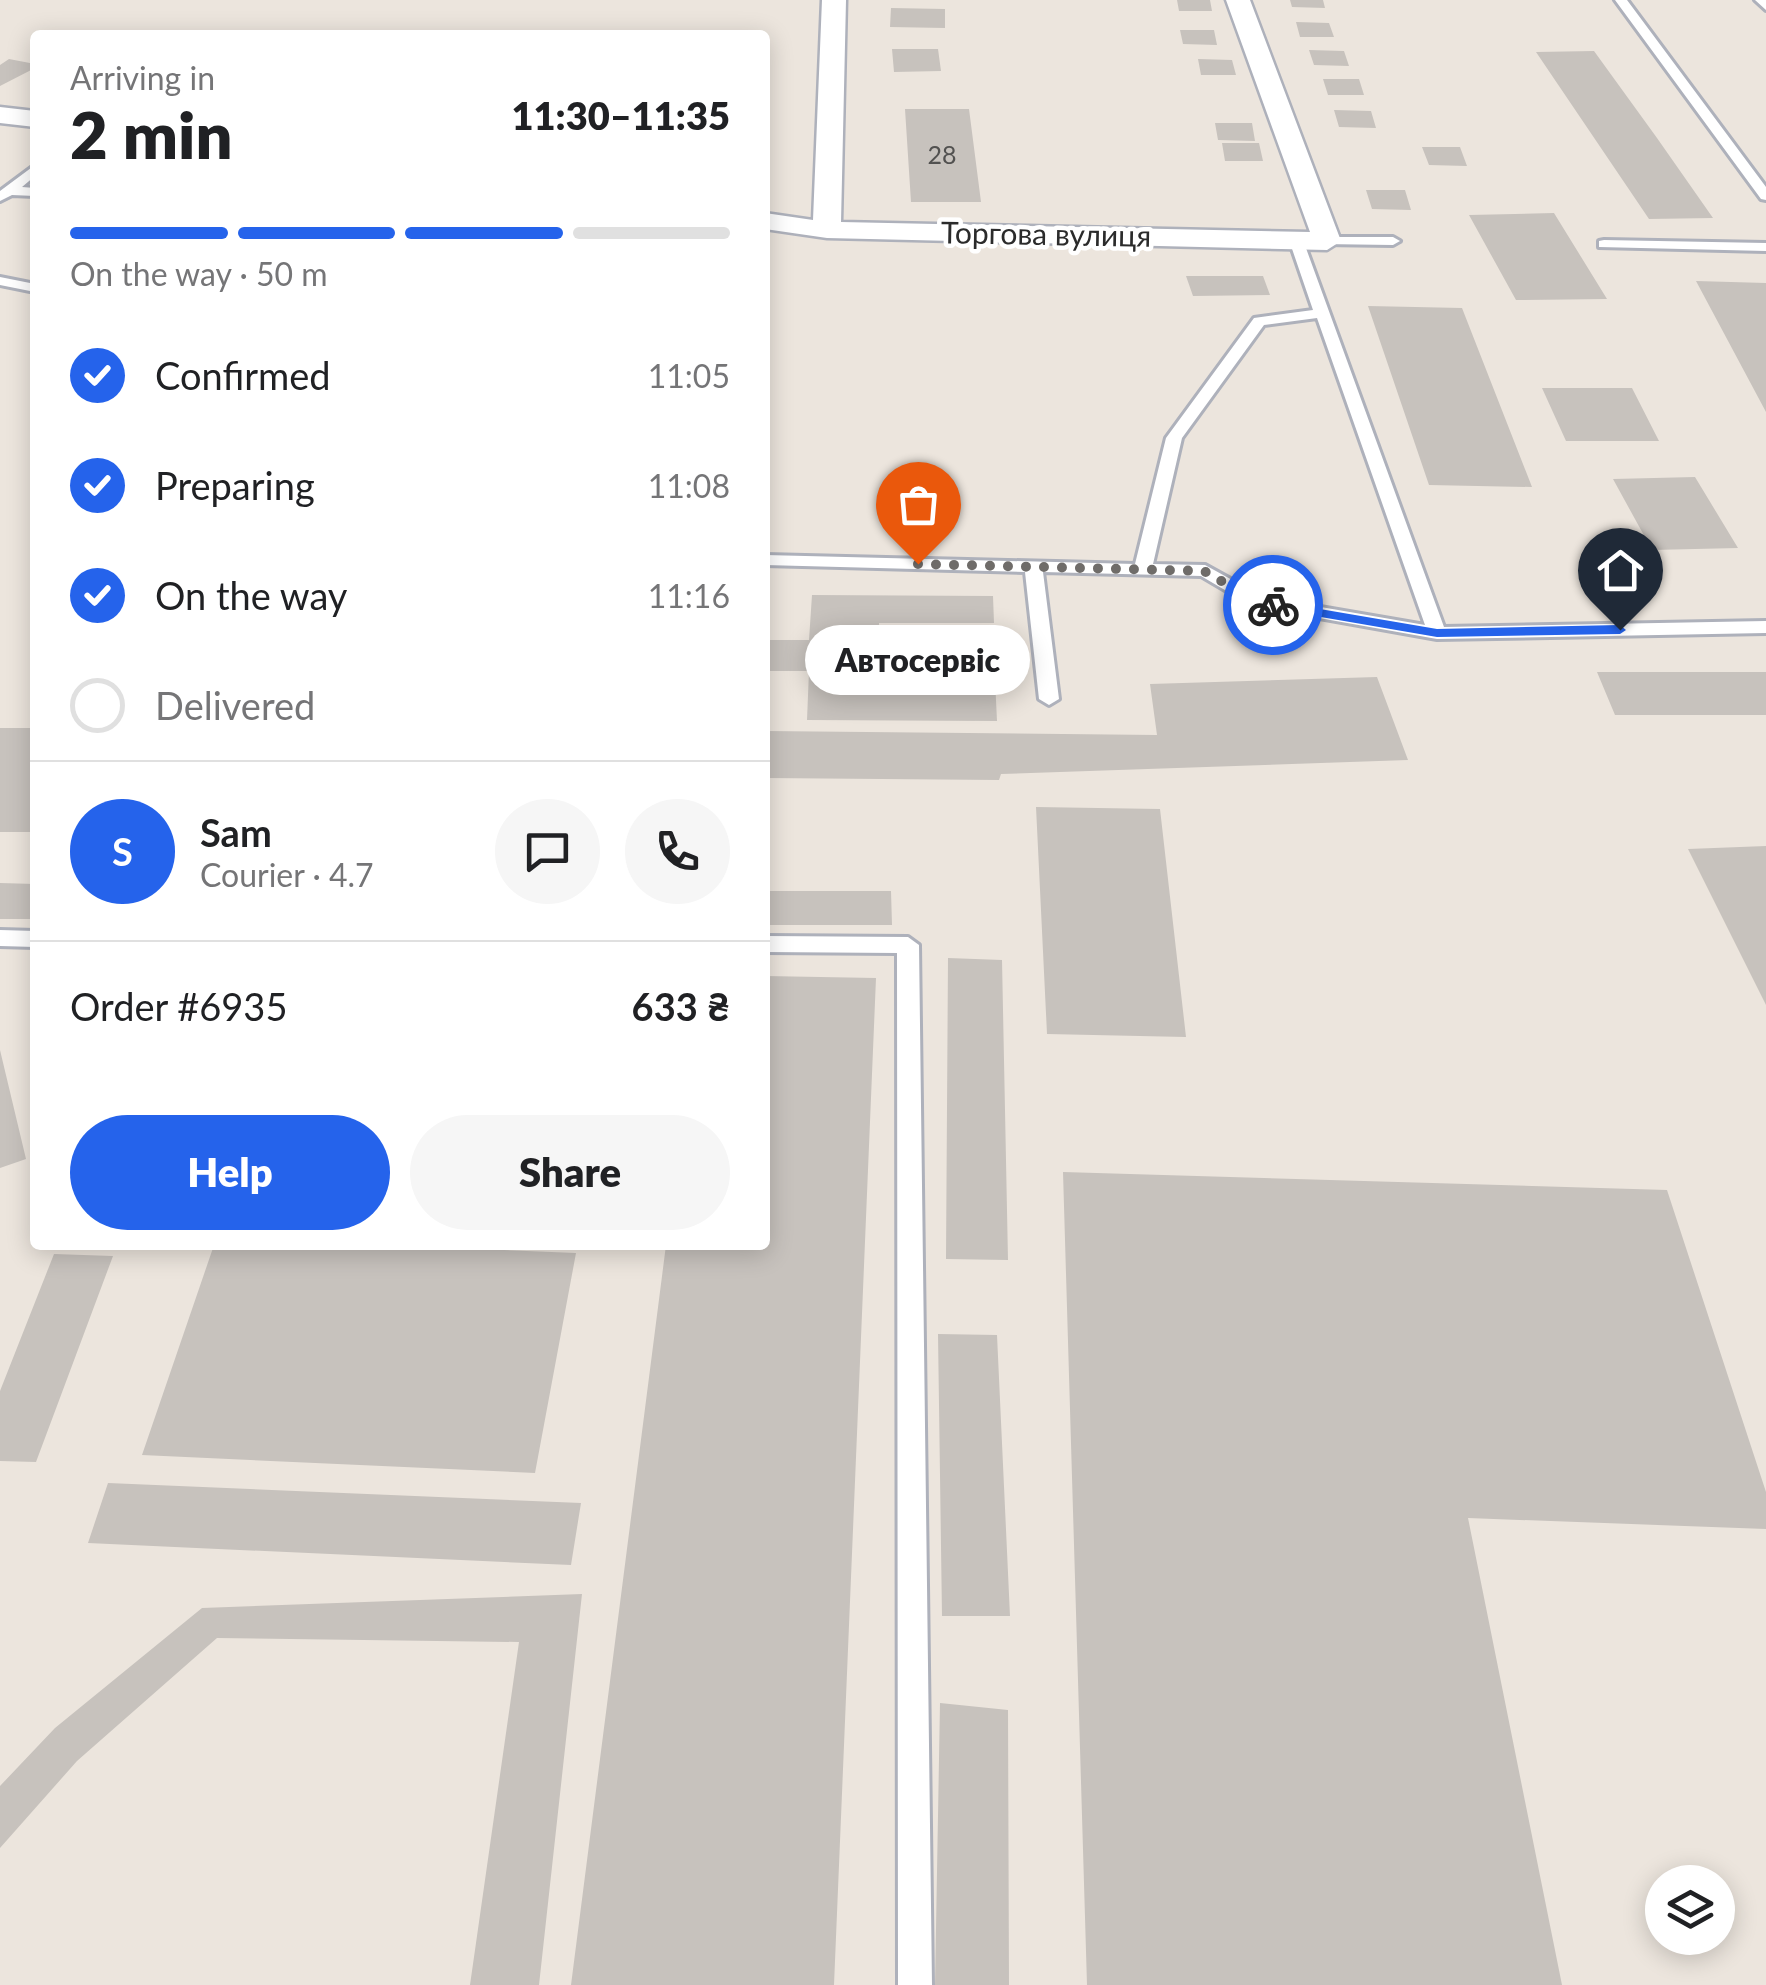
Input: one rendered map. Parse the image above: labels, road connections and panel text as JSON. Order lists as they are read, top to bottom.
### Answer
{
  "streets": {
    "street": ["Торгова вулиця"]
  },
  "places": ["Автосервіс"],
  "house_numbers": ["28"],
  "page": {
    "heading": ["2 min", "Arriving in", "11:30–11:35"],
    "panel": [
      "Sam",
      "Courier · 4.7",
      "Order #6935",
      "633 ₴"
    ],
    "bar": "On the way · 50 m",
    "list": [
      ["Confirmed", "11:05"],
      ["Preparing", "11:08"],
      ["On the way", "11:16"],
      "Delivered"
    ],
    "bubble": "Автосервіс",
    "round": "S",
    "buttons": ["Help", "Share"]
  }
}
